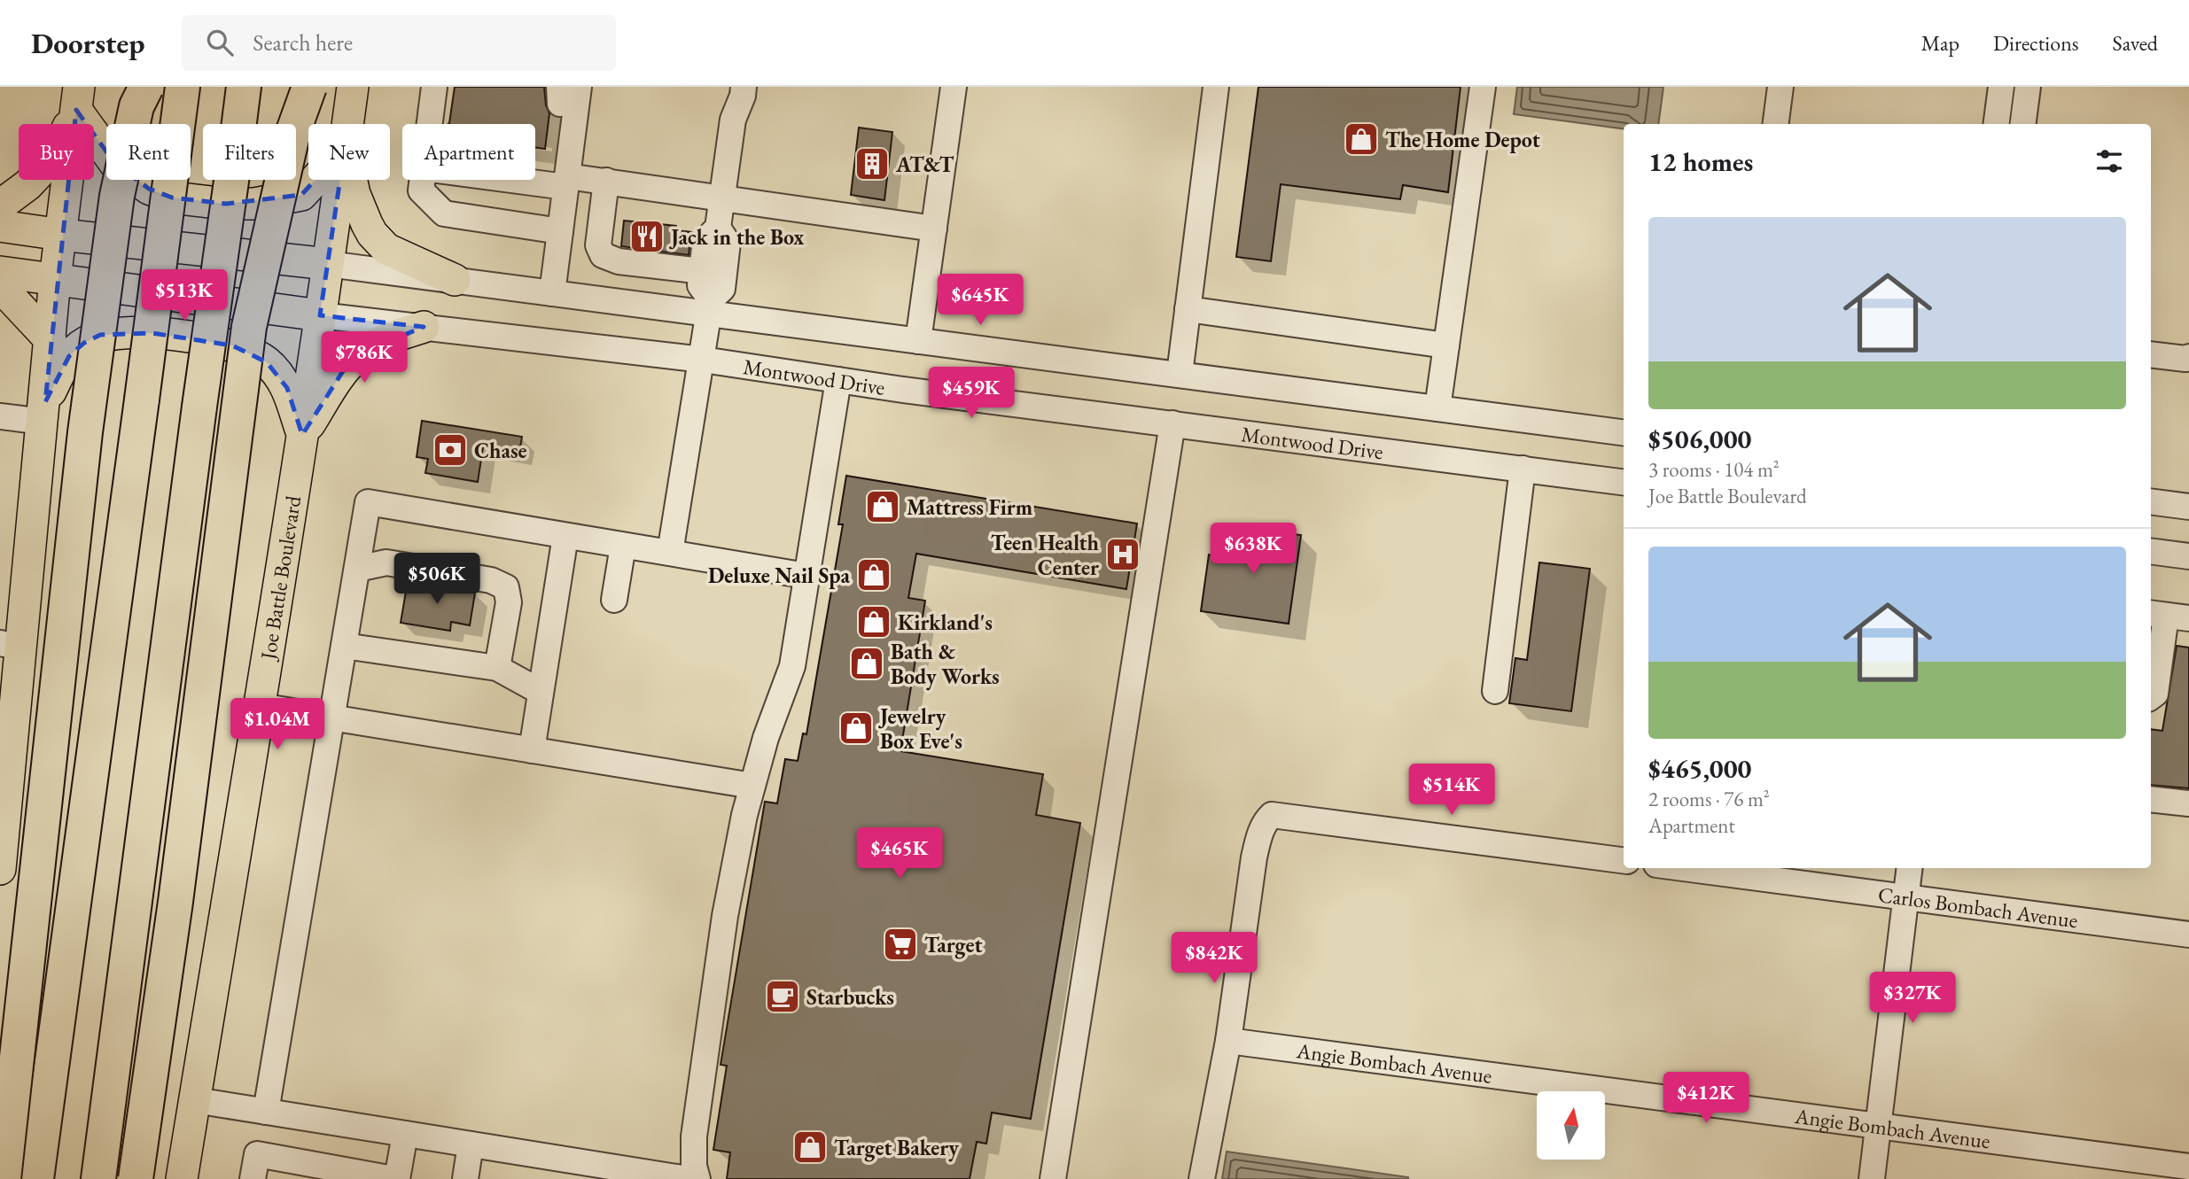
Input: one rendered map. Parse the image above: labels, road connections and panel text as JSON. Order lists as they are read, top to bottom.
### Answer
{
  "streets": {
    "main road": ["Montwood Drive", "Joe Battle Boulevard"],
    "street": ["Carlos Bombach Avenue", "Angie Bombach Avenue"]
  },
  "crossings": [
    ["Montwood Drive", "Joe Battle Boulevard"]
  ],
  "places": {
    "shop": [
      "The Home Depot",
      "Mattress Firm",
      "Deluxe Nail Spa",
      "Kirkland's",
      "Bath & Body Works",
      "Jewelry Box Eve's",
      "Target Bakery"
    ],
    "building": ["AT&T"],
    "restaurant": ["Jack in the Box"],
    "bank": ["Chase"],
    "hospital": ["Teen Health Center"],
    "supermarket": ["Target"],
    "cafe": ["Starbucks"]
  },
  "north": "top",
  "page": {
    "header": "Doorstep",
    "search": "Search here",
    "nav": ["Map", "Directions", "Saved"],
    "chip": [
      "Buy",
      "Rent",
      "Filters",
      "New",
      "Apartment"
    ],
    "heading": "12 homes",
    "list": [
      {
        "name": "$506,000",
        "note": "3 rooms · 104 m² · Joe Battle Boulevard"
      },
      {
        "name": "$465,000",
        "note": "2 rooms · 76 m² · Apartment"
      }
    ],
    "price": [
      "$513K",
      "$645K",
      "$786K",
      "$459K",
      "$638K",
      "$506K",
      "$1.04M",
      "$514K",
      "$465K",
      "$842K",
      "$327K",
      "$412K"
    ]
  }
}
